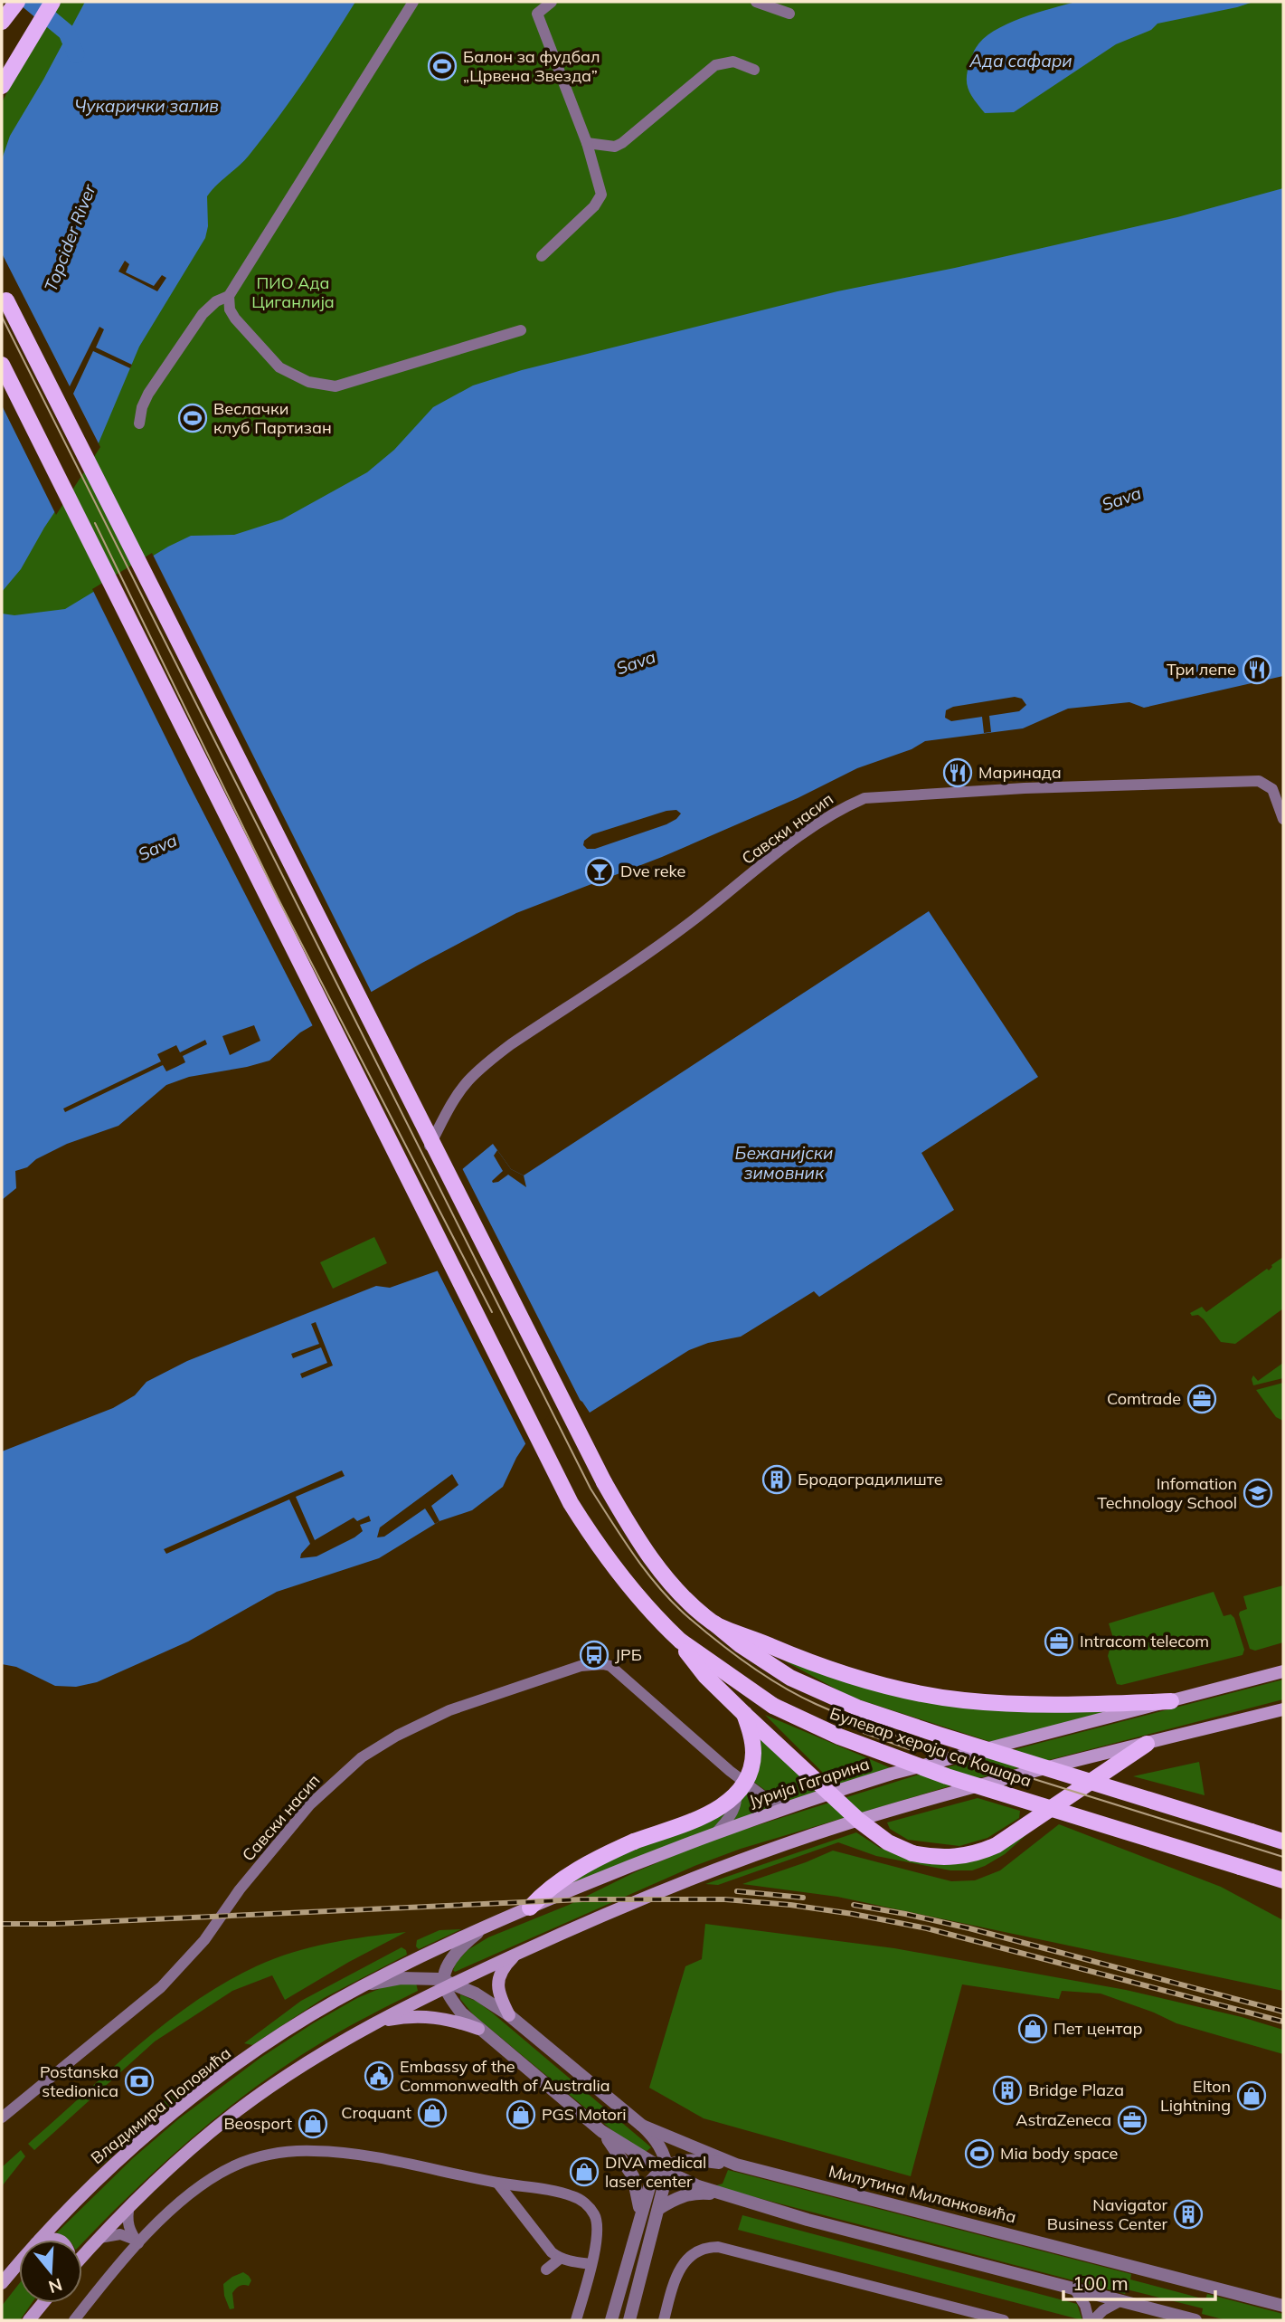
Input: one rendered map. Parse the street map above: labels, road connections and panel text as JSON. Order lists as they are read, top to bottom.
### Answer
{
  "streets": {
    "main road": ["Булевар хероја са Кошара", "Јурија Гагарина", "Владимира Поповића"],
    "street": ["Савски насип", "Милутина Миланковића"]
  },
  "crossings": [
    ["Савски насип", "Јурија Гагарина"],
    ["Јурија Гагарина", "Владимира Поповића"]
  ],
  "water": [
    "Ада сафари",
    "Чукарички залив",
    "Topcider River",
    "Sava",
    "Бежанијски зимовник"
  ],
  "parks": ["ПИО Ада Циганлија"],
  "places": {
    "sports": ["Балон за фудбал „Црвена Звезда”", "Веслачки клуб Партизан", "Mia body space"],
    "restaurant": ["Три лепе", "Маринада"],
    "bar": ["Dve reke"],
    "office": ["Comtrade", "Intracom telecom", "AstraZeneca"],
    "building": ["Бродоградилиште", "Bridge Plaza", "Navigator Business Center"],
    "school or university": ["Infomation Technology School"],
    "bus stop": ["ЈРБ"],
    "shop": [
      "Пет центар",
      "Elton Lightning",
      "Croquant",
      "PGS Motori",
      "Beosport",
      "DIVA medical laser center"
    ],
    "public building": ["Embassy of the Commonwealth of Australia"],
    "bank": ["Postanska stedionica"]
  },
  "scale_bar": "100 m",
  "north": "bottom"
}
